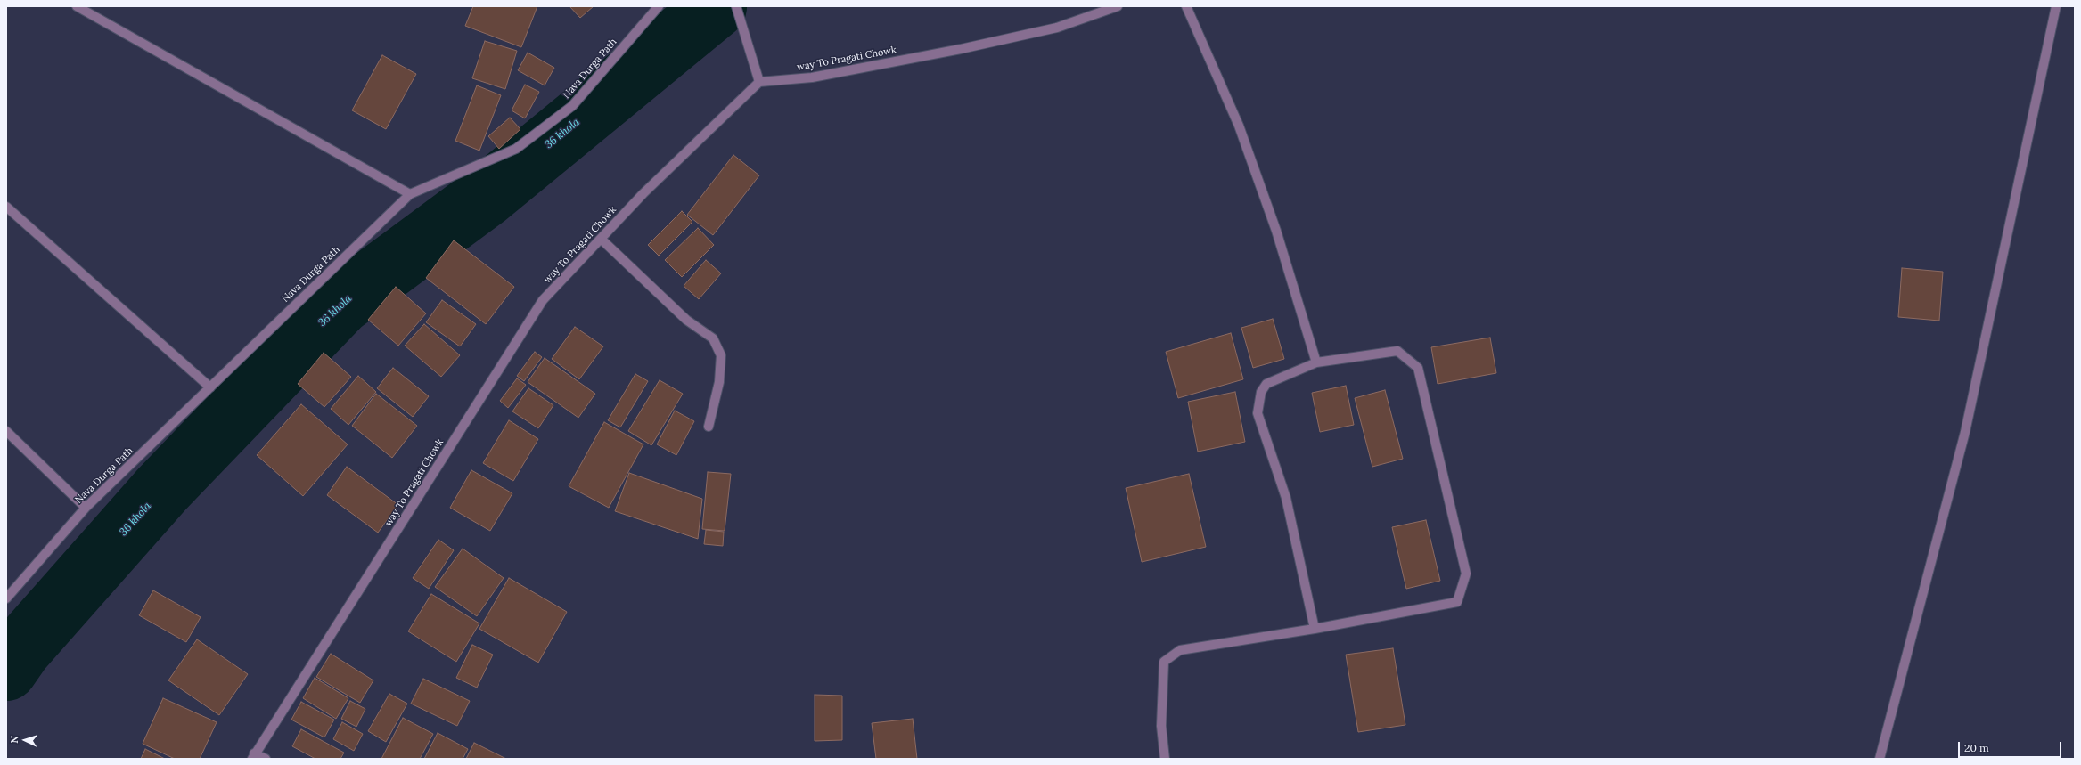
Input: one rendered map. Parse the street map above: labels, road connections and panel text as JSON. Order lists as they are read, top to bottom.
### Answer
{
  "streets": {
    "street": ["way To Pragati Chowk", "Nava Durga Path"]
  },
  "water": ["36 khola"],
  "scale_bar": "20 m",
  "north": "left"
}
